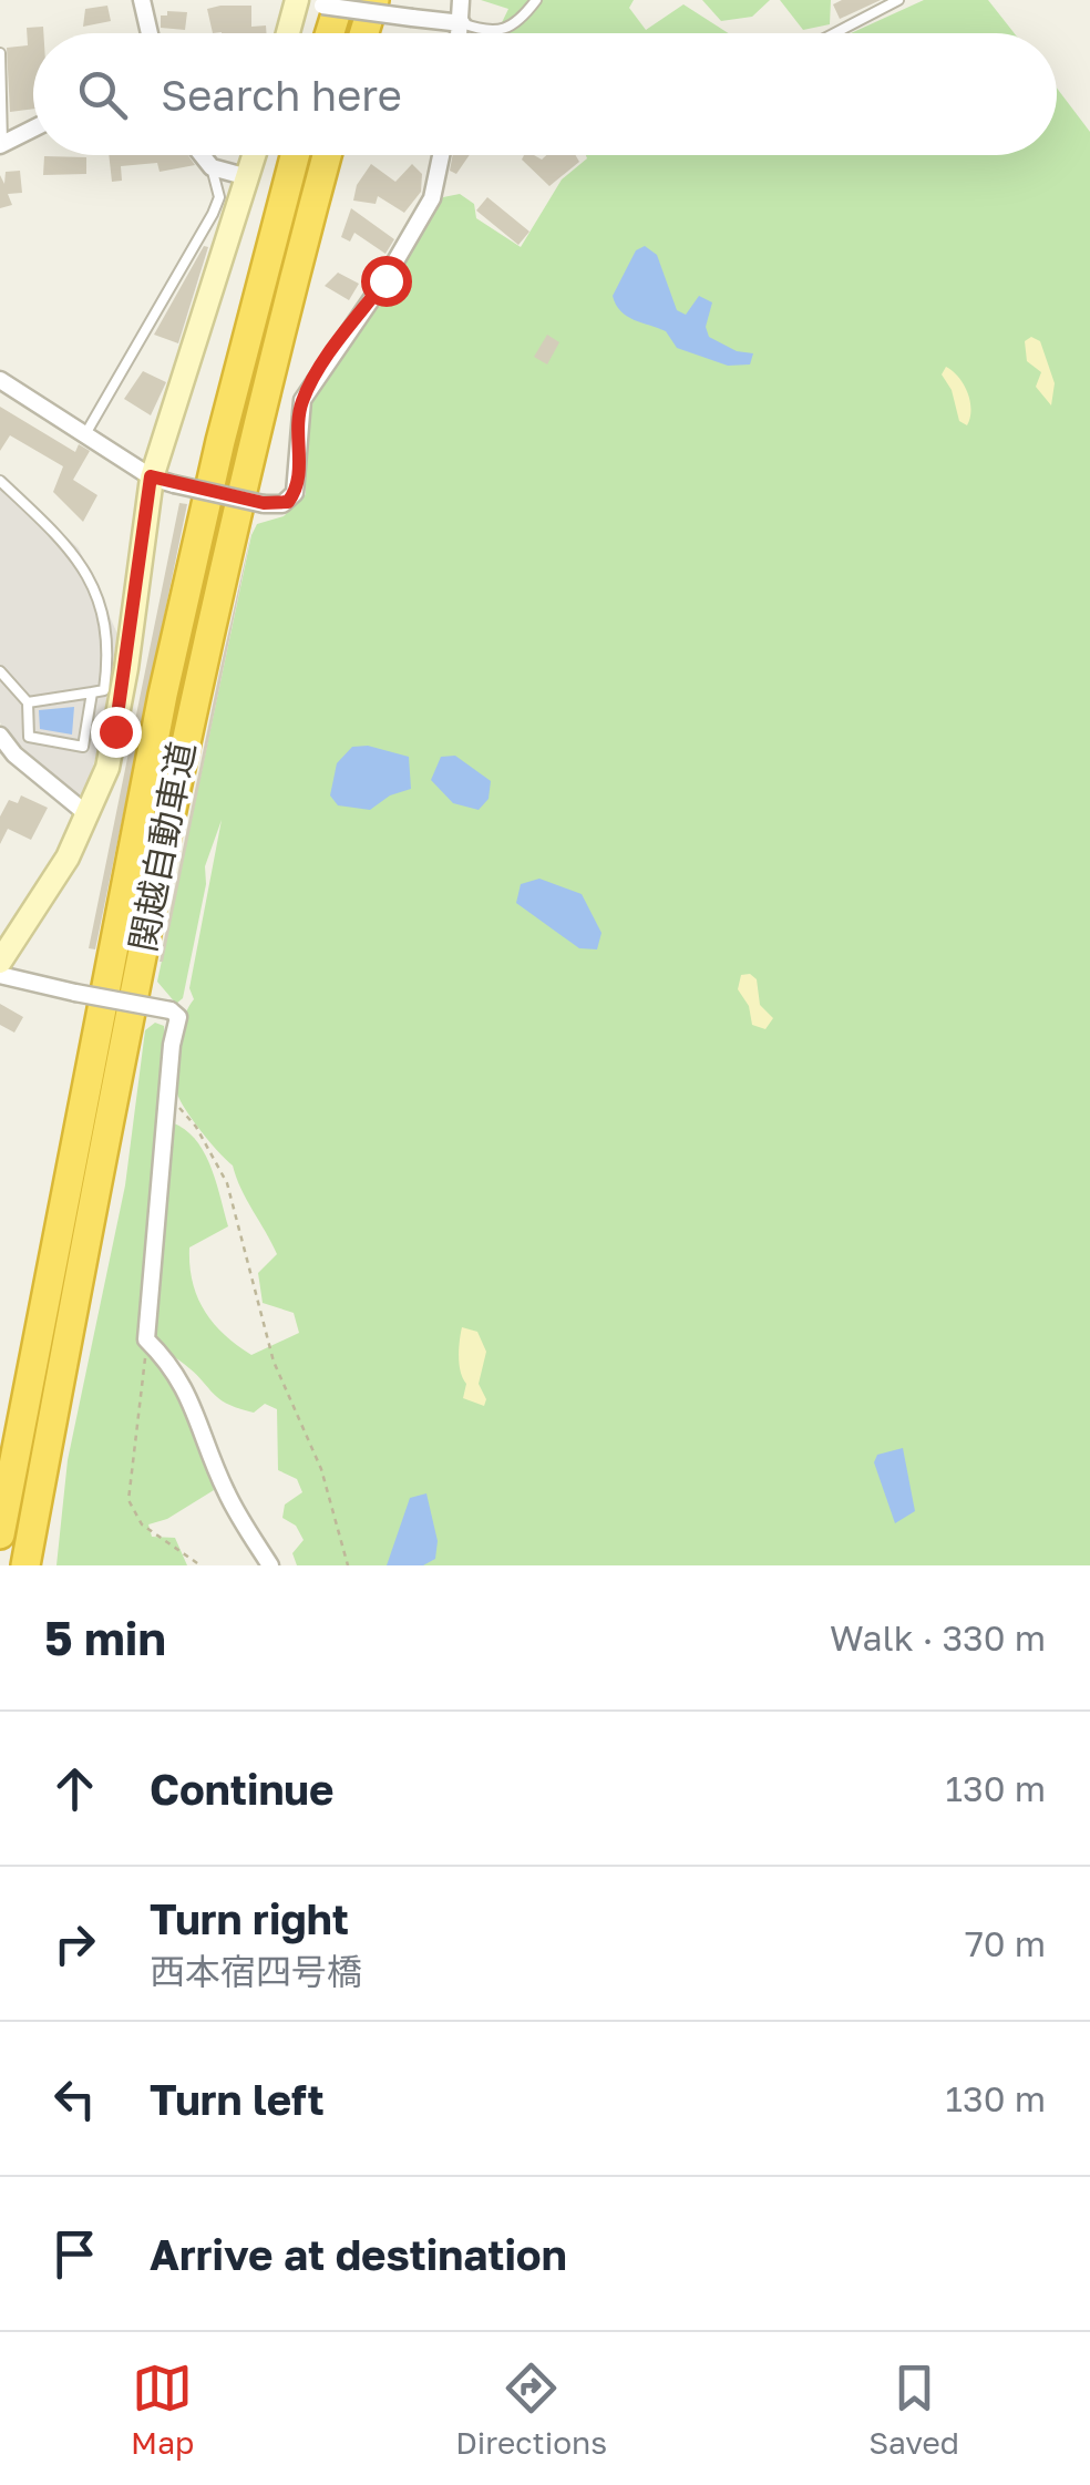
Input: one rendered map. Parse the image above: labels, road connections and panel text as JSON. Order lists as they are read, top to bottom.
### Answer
{
  "streets": {
    "highway": ["関越自動車道"]
  },
  "page": {
    "search": "Search here",
    "heading": ["5 min", "Walk · 330 m"],
    "list": [
      ["Continue", "130 m"],
      ["Turn right", "西本宿四号橋", "70 m"],
      ["Turn left", "130 m"],
      "Arrive at destination"
    ],
    "nav": ["Map", "Directions", "Saved"]
  }
}
